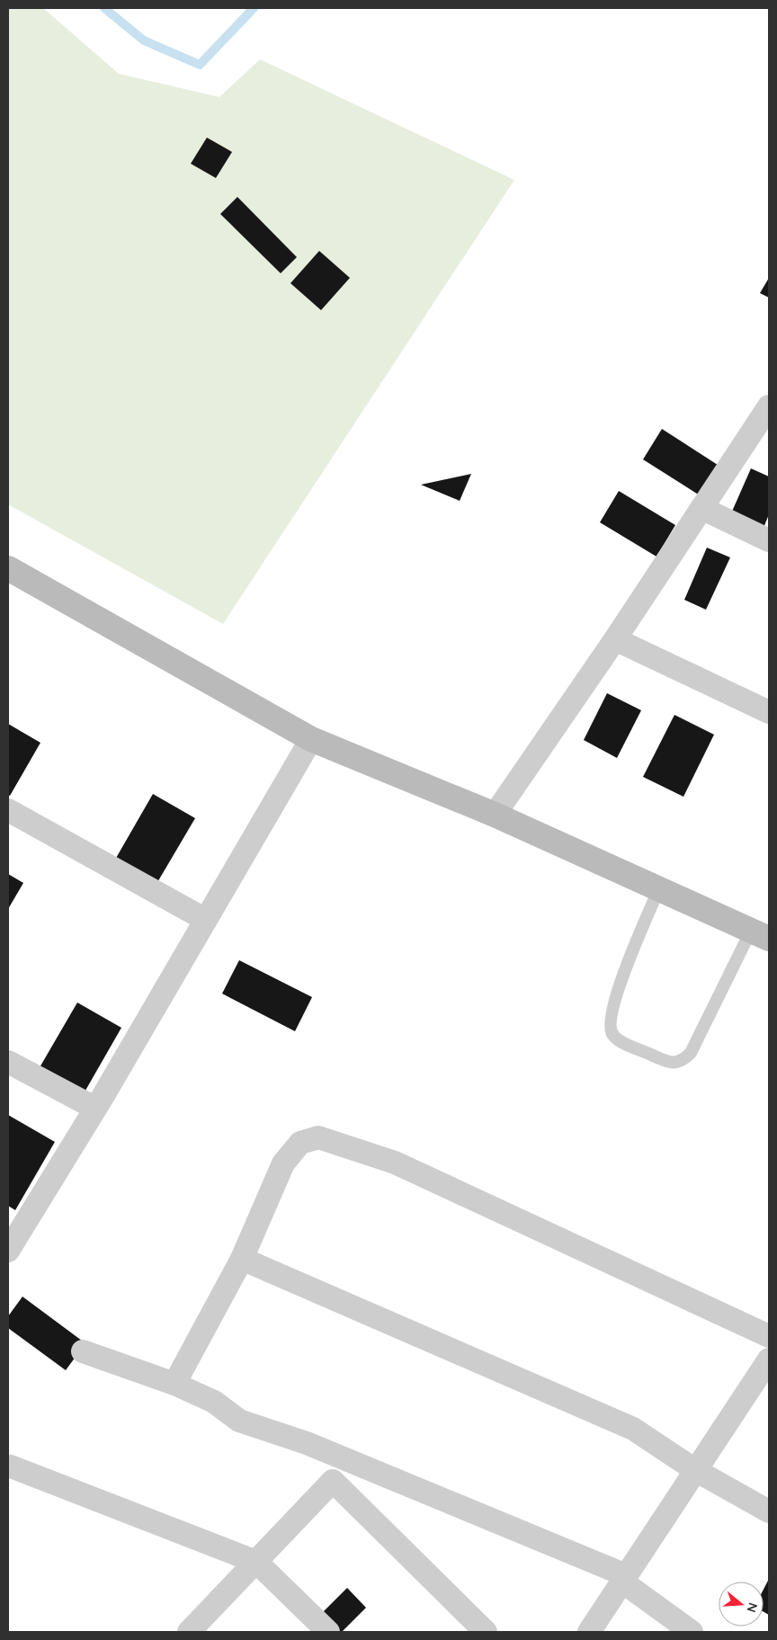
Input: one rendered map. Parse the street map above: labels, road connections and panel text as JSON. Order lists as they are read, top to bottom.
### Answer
{
  "north": "right"
}
